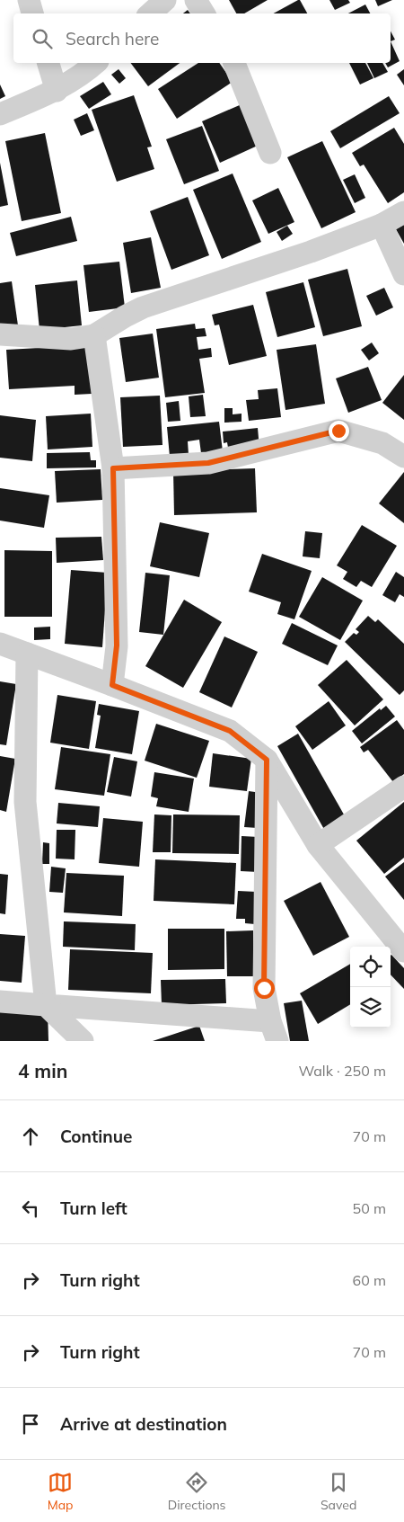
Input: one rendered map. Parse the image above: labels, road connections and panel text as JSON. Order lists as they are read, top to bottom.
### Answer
{
  "page": {
    "search": "Search here",
    "heading": ["4 min", "Walk · 250 m"],
    "list": [
      ["Continue", "70 m"],
      ["Turn left", "50 m"],
      ["Turn right", "60 m"],
      ["Turn right", "70 m"],
      "Arrive at destination"
    ],
    "nav": ["Map", "Directions", "Saved"]
  }
}
